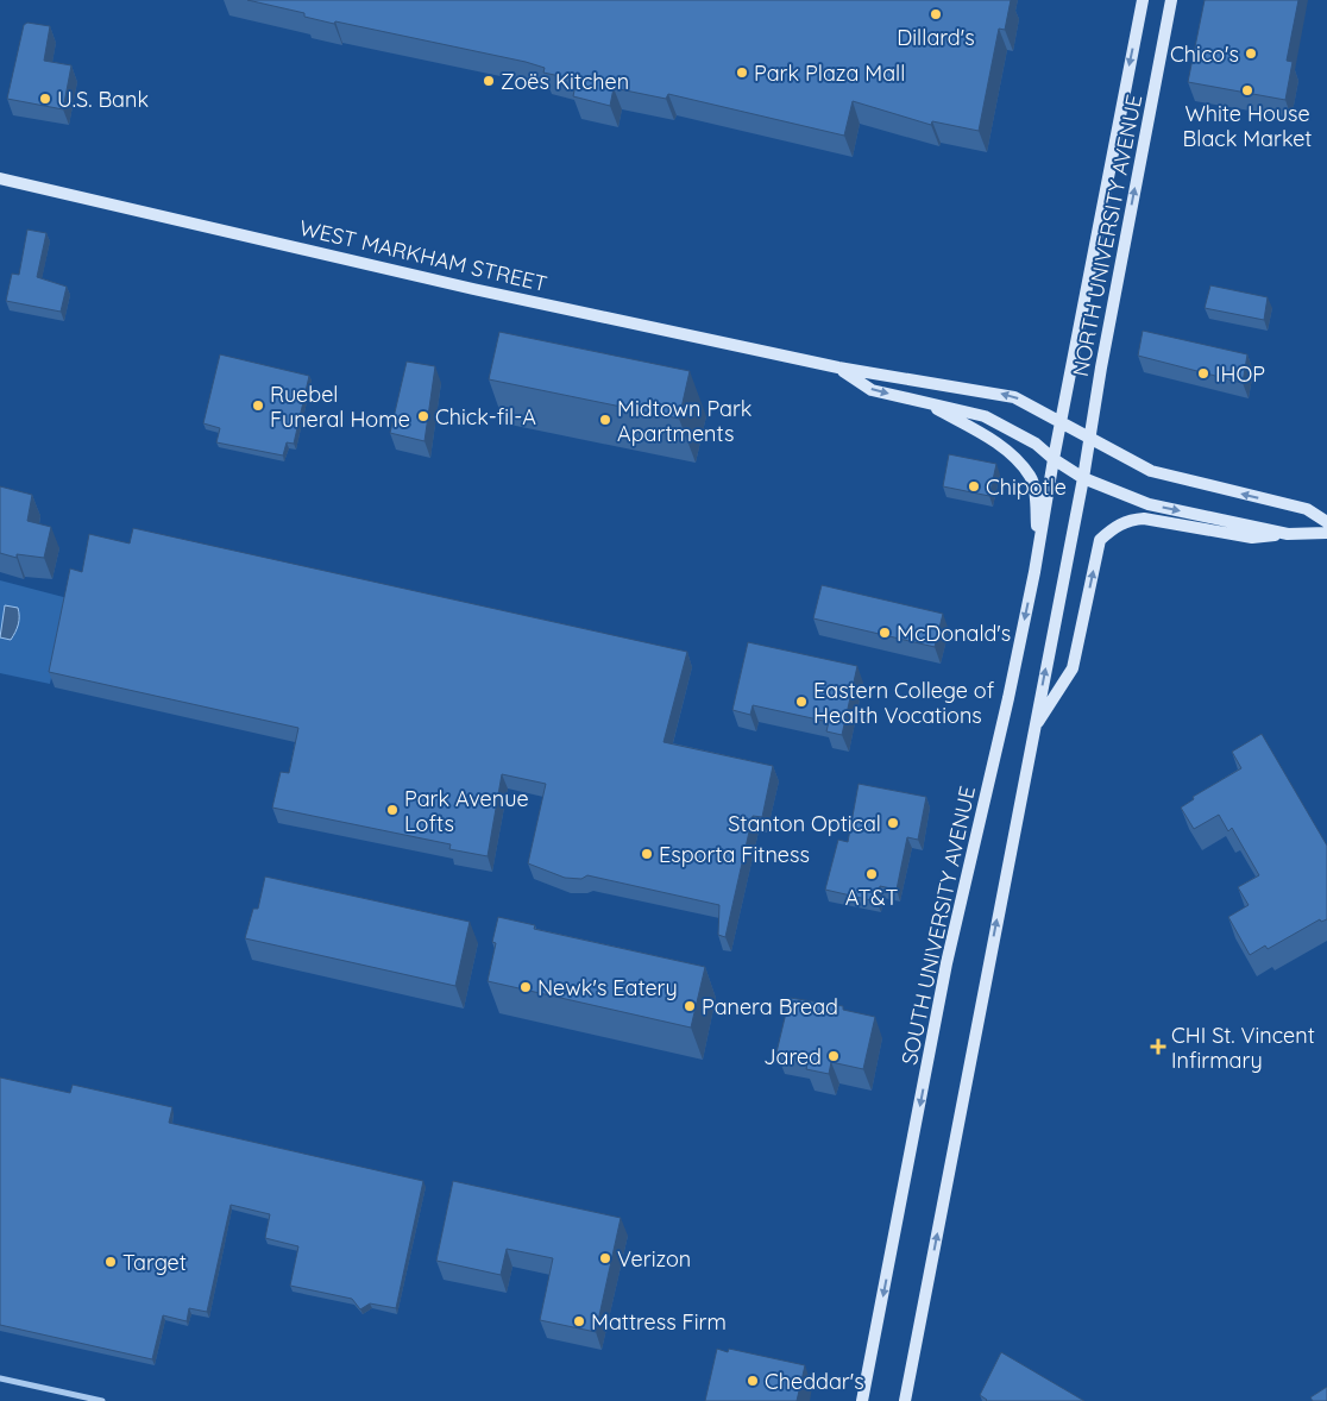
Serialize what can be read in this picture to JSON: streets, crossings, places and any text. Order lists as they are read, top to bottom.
{
  "streets": {
    "main road": ["NORTH UNIVERSITY AVENUE", "WEST MARKHAM STREET", "SOUTH UNIVERSITY AVENUE"]
  },
  "crossings": [
    ["NORTH UNIVERSITY AVENUE", "WEST MARKHAM STREET"],
    ["NORTH UNIVERSITY AVENUE", "SOUTH UNIVERSITY AVENUE"],
    ["WEST MARKHAM STREET", "SOUTH UNIVERSITY AVENUE"]
  ],
  "places": {
    "other": [
      "Dillard's",
      "Chico's",
      "Park Plaza Mall",
      "Zoës Kitchen",
      "White House Black Market",
      "U.S. Bank",
      "IHOP",
      "Ruebel Funeral Home",
      "Chick-fil-A",
      "Midtown Park Apartments",
      "Chipotle",
      "McDonald's",
      "Eastern College of Health Vocations",
      "Park Avenue Lofts",
      "Stanton Optical",
      "Esporta Fitness",
      "AT&T",
      "Newk's Eatery",
      "Panera Bread",
      "Jared",
      "Verizon",
      "Target",
      "Mattress Firm",
      "Cheddar's"
    ],
    "health": ["CHI St. Vincent Infirmary"]
  }
}
